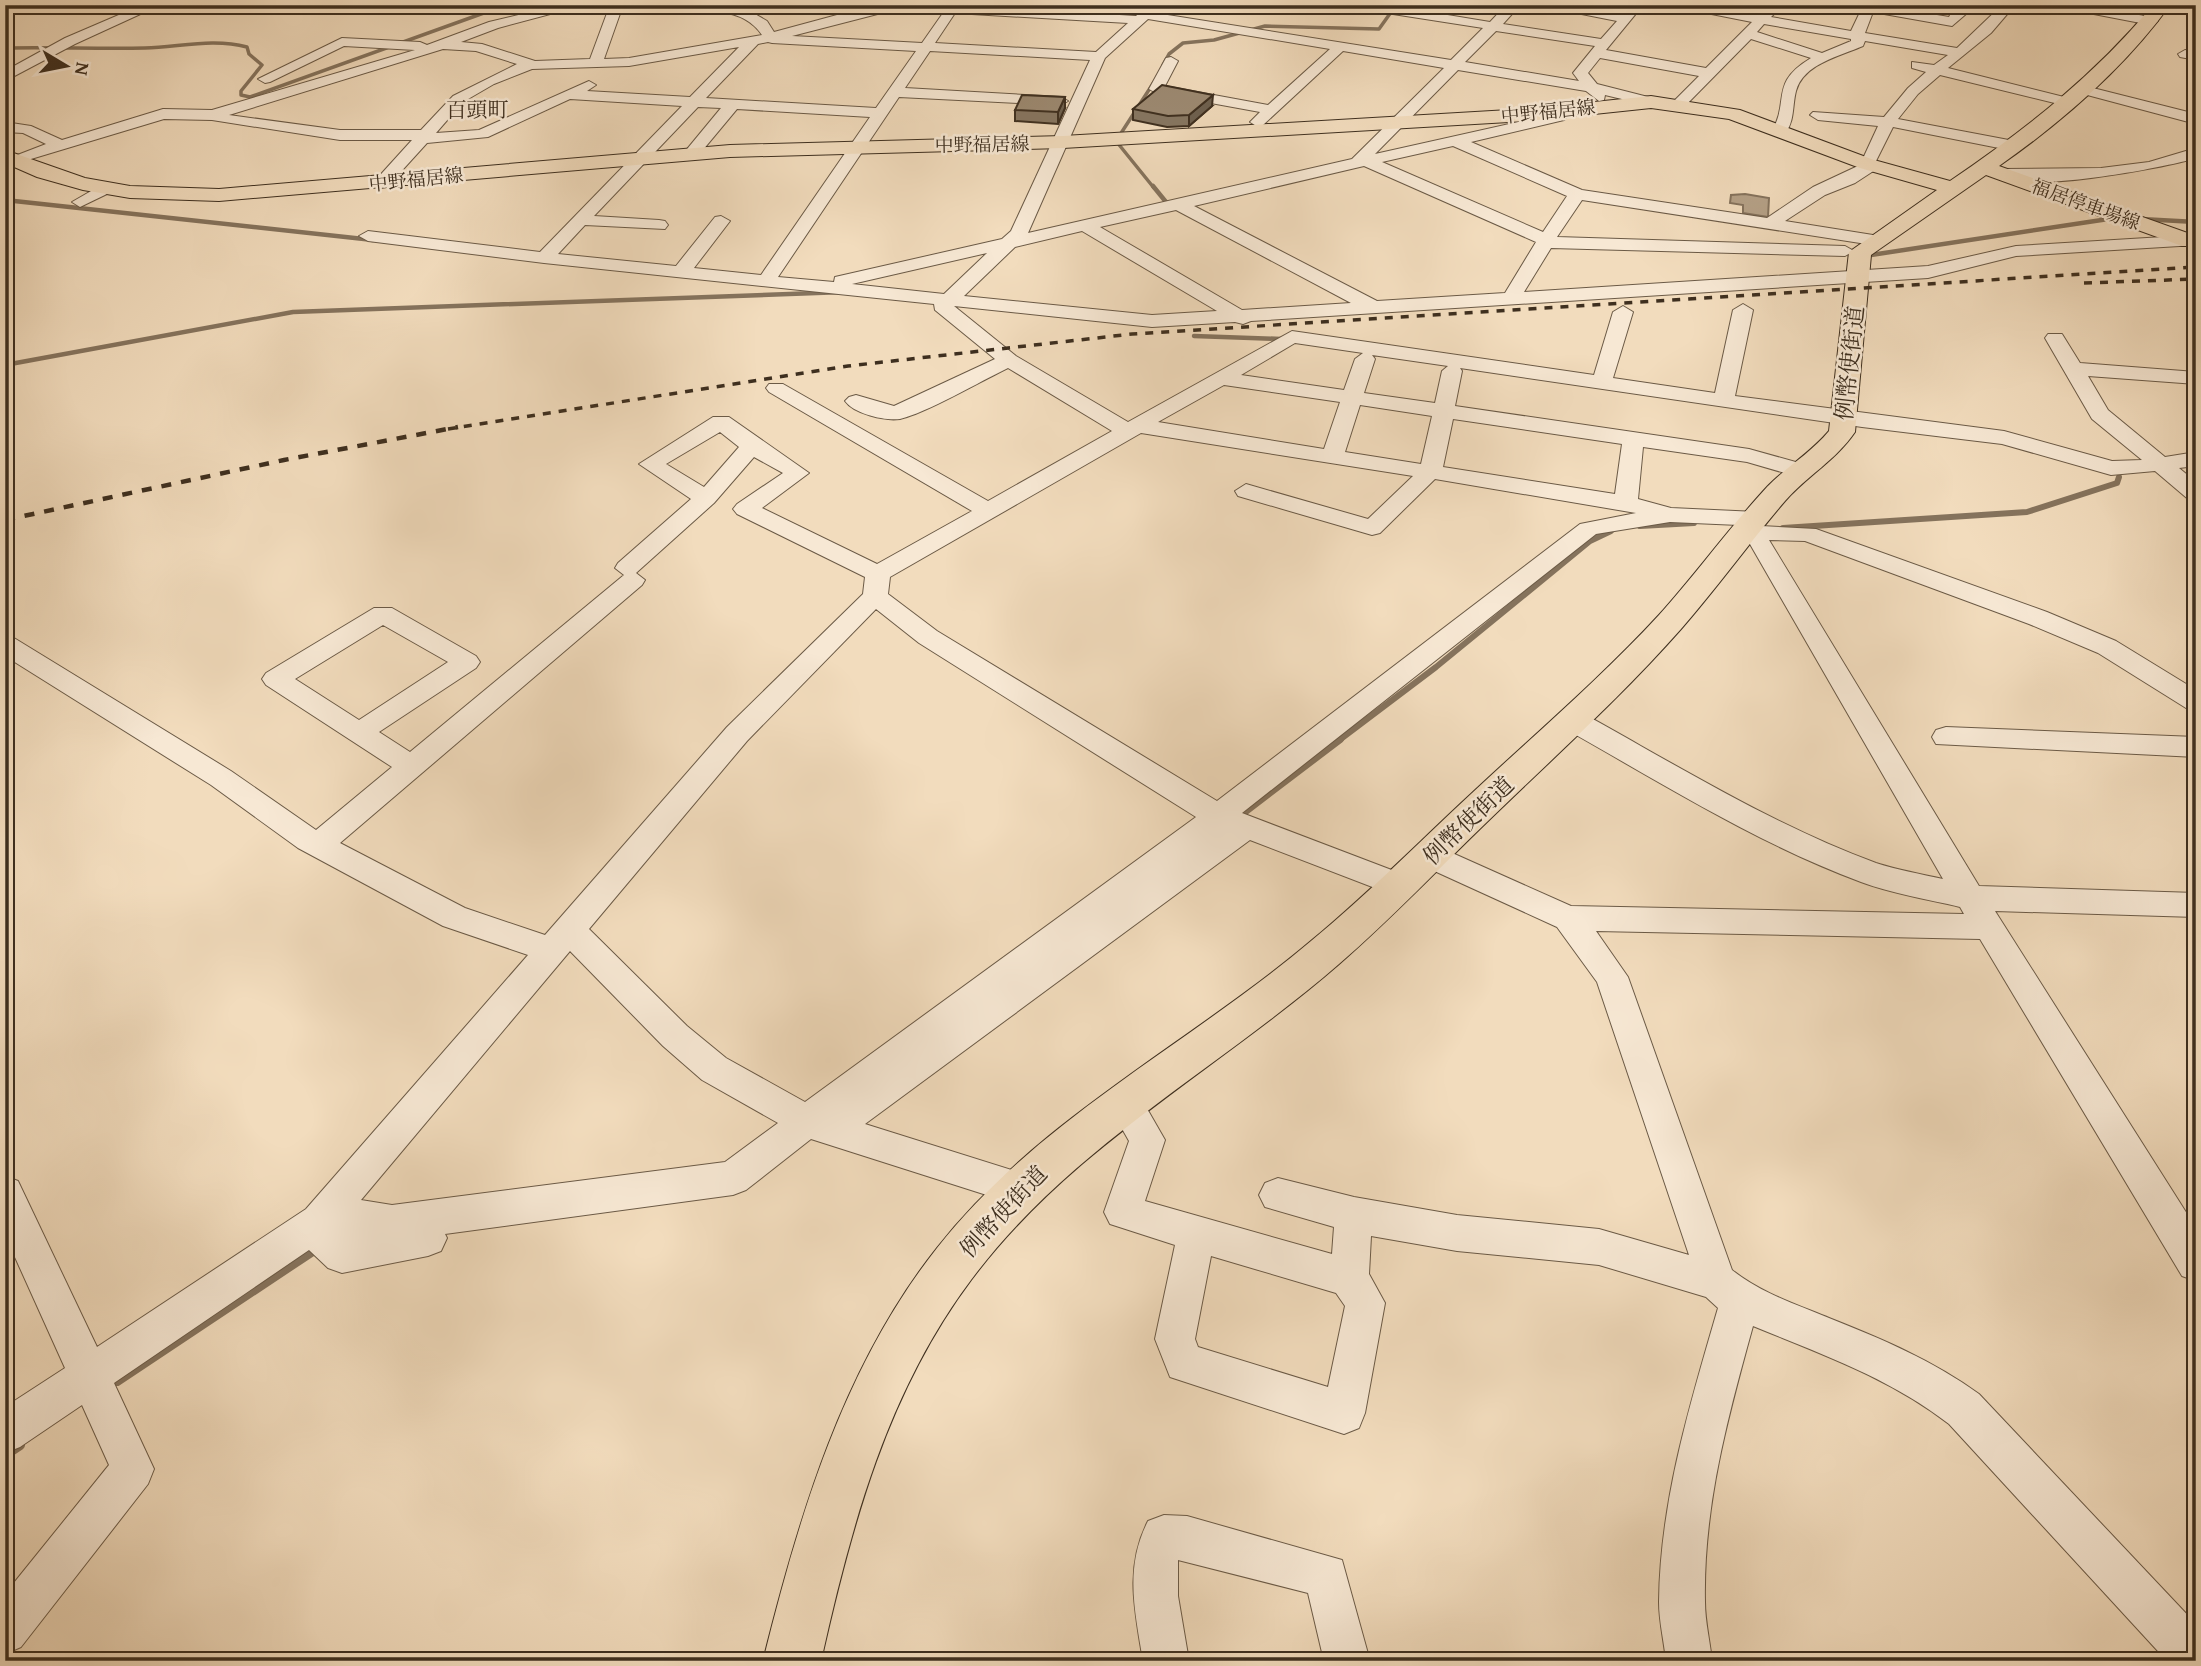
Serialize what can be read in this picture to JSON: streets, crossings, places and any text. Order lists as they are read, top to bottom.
{
  "streets": {
    "main road": ["中野福居線", "福居停車場線", "例幣使街道"]
  },
  "districts": ["百頭町"],
  "north": "right"
}
